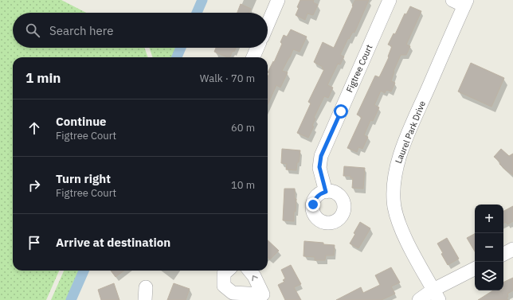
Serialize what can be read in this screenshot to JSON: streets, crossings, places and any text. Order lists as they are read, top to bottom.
{
  "streets": {
    "street": ["Figtree Court", "Laurel Park Drive"]
  },
  "page": {
    "search": "Search here",
    "heading": ["1 min", "Walk · 70 m"],
    "list": [
      ["Continue", "Figtree Court", "60 m"],
      ["Turn right", "Figtree Court", "10 m"],
      "Arrive at destination"
    ],
    "map_buttons": ["+", "−"]
  }
}
